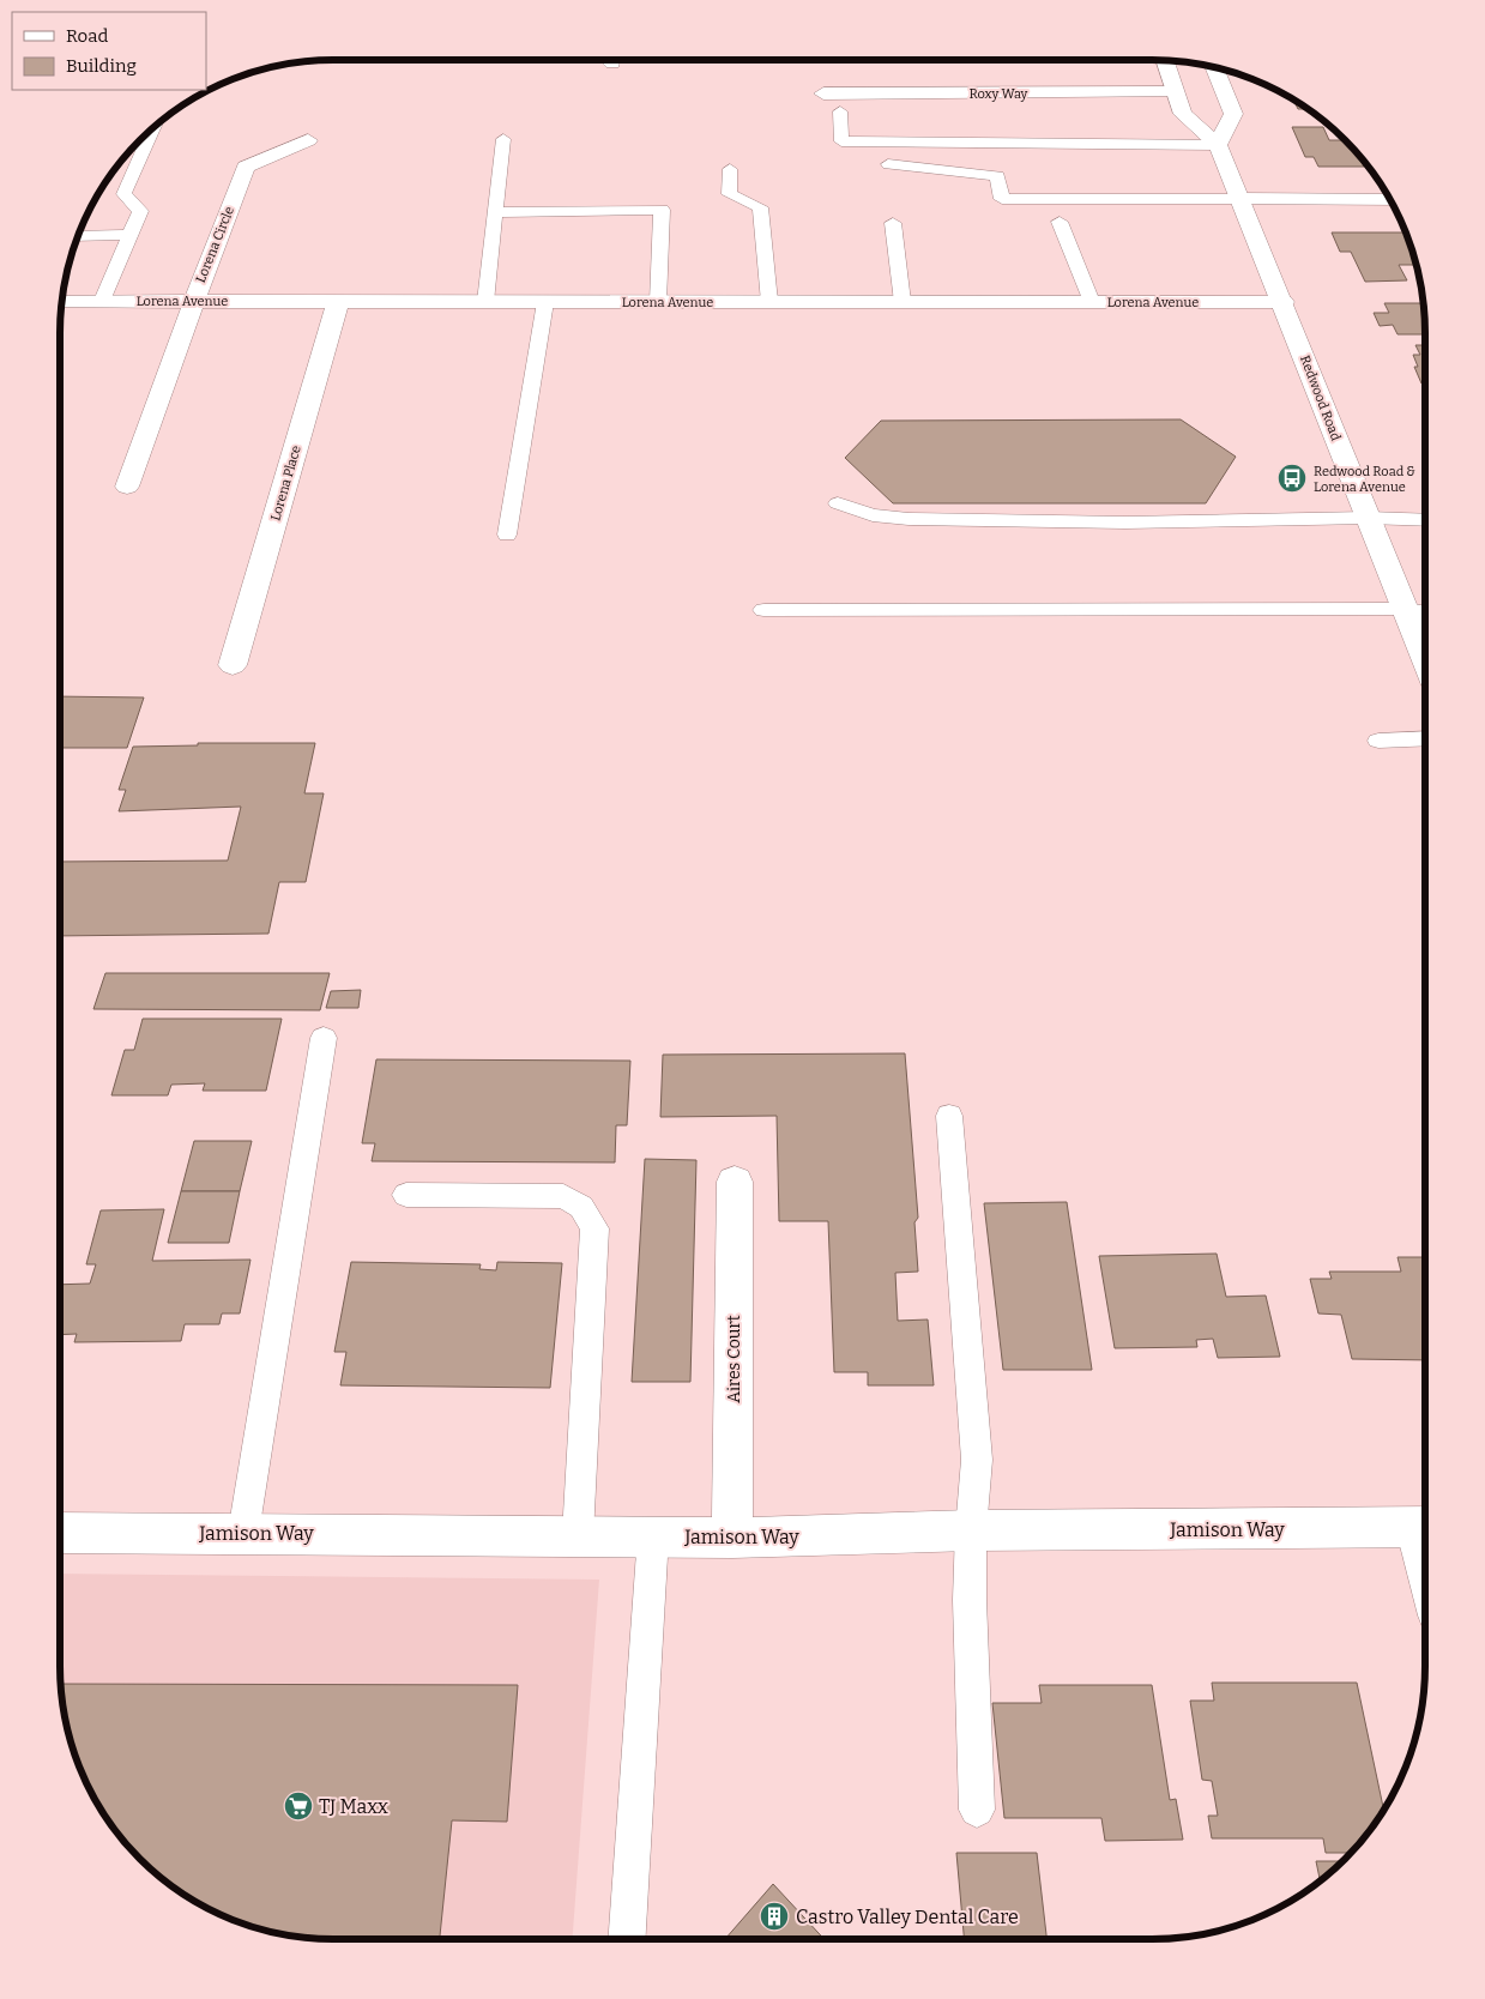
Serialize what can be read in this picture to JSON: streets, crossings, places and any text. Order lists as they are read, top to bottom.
{
  "streets": {
    "street": [
      "Roxy Way",
      "Lorena Circle",
      "Lorena Avenue",
      "Redwood Road",
      "Lorena Place",
      "Aires Court",
      "Jamison Way"
    ]
  },
  "crossings": [
    ["Roxy Way", "Redwood Road"],
    ["Lorena Circle", "Lorena Avenue"],
    ["Lorena Avenue", "Redwood Road"],
    ["Lorena Avenue", "Lorena Place"],
    ["Aires Court", "Jamison Way"]
  ],
  "places": {
    "bus stop": ["Redwood Road & Lorena Avenue"],
    "supermarket": ["TJ Maxx"],
    "building": ["Castro Valley Dental Care"]
  },
  "legend": ["Road", "Building"]
}
